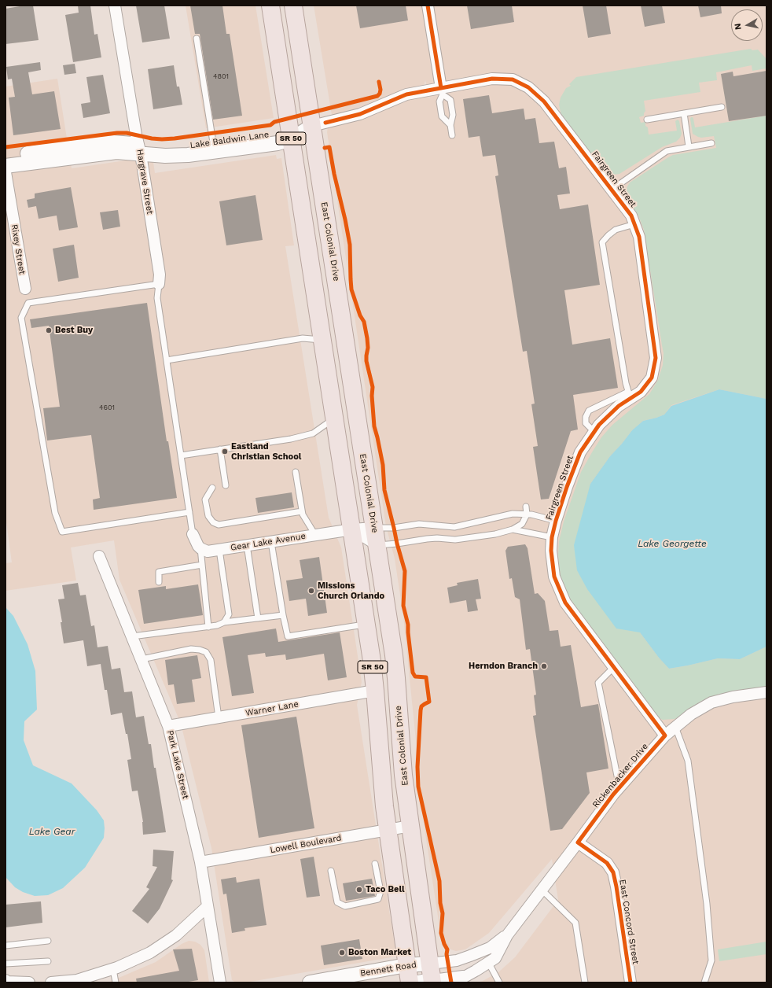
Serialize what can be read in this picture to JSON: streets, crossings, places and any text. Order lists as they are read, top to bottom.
{
  "streets": {
    "highway": ["SR 50", "East Colonial Drive"],
    "street": [
      "Lake Baldwin Lane",
      "Fairgreen Street",
      "Hargrave Street",
      "Rixey Street",
      "Gear Lake Avenue",
      "Warner Lane",
      "Park Lake Street",
      "Rickenbacker Drive",
      "Lowell Boulevard",
      "East Concord Street",
      "Bennett Road"
    ]
  },
  "crossings": [
    ["SR 50", "Lake Baldwin Lane"],
    ["SR 50", "Gear Lake Avenue"],
    ["SR 50", "Warner Lane"],
    ["SR 50", "Lowell Boulevard"],
    ["SR 50", "Bennett Road"],
    ["Lake Baldwin Lane", "Fairgreen Street"],
    ["Lake Baldwin Lane", "Hargrave Street"],
    ["Lake Baldwin Lane", "East Colonial Drive"],
    ["Fairgreen Street", "East Colonial Drive"],
    ["Fairgreen Street", "Rickenbacker Drive"],
    ["East Colonial Drive", "Gear Lake Avenue"],
    ["East Colonial Drive", "Rickenbacker Drive"],
    ["East Colonial Drive", "Lowell Boulevard"],
    ["East Colonial Drive", "Bennett Road"],
    ["Warner Lane", "Park Lake Street"],
    ["Park Lake Street", "Lowell Boulevard"],
    ["Rickenbacker Drive", "East Concord Street"],
    ["Rickenbacker Drive", "Bennett Road"]
  ],
  "water": ["Lake Georgette", "Lake Gear"],
  "places": [
    "Best Buy",
    "Eastland Christian School",
    "Missions Church Orlando",
    "Herndon Branch",
    "Taco Bell",
    "Boston Market"
  ],
  "house_numbers": ["4801", "4601"],
  "north": "left"
}
